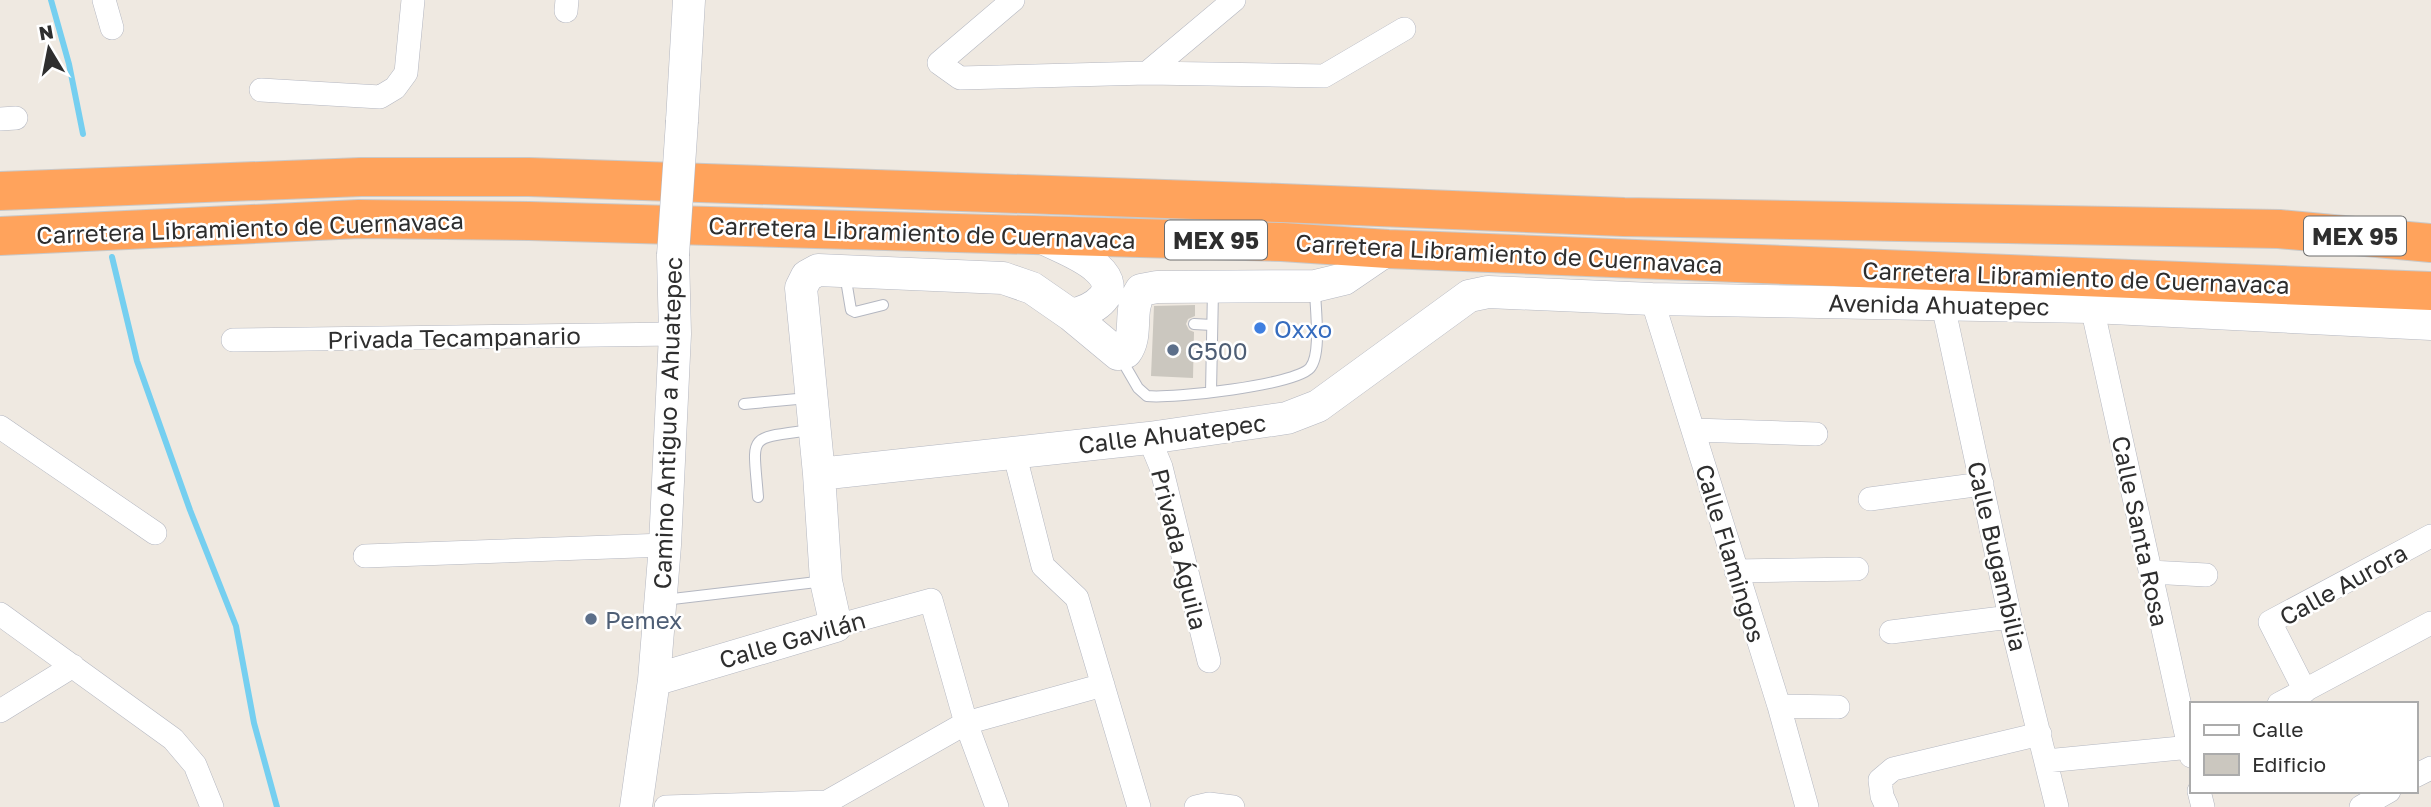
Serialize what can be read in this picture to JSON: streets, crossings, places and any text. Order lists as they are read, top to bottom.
{
  "streets": {
    "highway": ["Carretera Libramiento de Cuernavaca", "MEX 95"],
    "street": [
      "Avenida Ahuatepec",
      "Privada Tecampanario",
      "Camino Antiguo a Ahuatepec",
      "Calle Ahuatepec",
      "Calle Santa Rosa",
      "Privada Águila",
      "Calle Flamingos",
      "Calle Bugambilia",
      "Calle Aurora",
      "Calle Gavilán"
    ]
  },
  "crossings": [
    ["Avenida Ahuatepec", "Calle Ahuatepec"],
    ["Avenida Ahuatepec", "Calle Santa Rosa"],
    ["Avenida Ahuatepec", "Calle Flamingos"],
    ["Avenida Ahuatepec", "Calle Bugambilia"],
    ["Privada Tecampanario", "Camino Antiguo a Ahuatepec"],
    ["Camino Antiguo a Ahuatepec", "Calle Gavilán"],
    ["Calle Ahuatepec", "Privada Águila"]
  ],
  "places": ["Oxxo", "G500", "Pemex"],
  "legend": ["Calle", "Edificio"],
  "north": "top"
}
